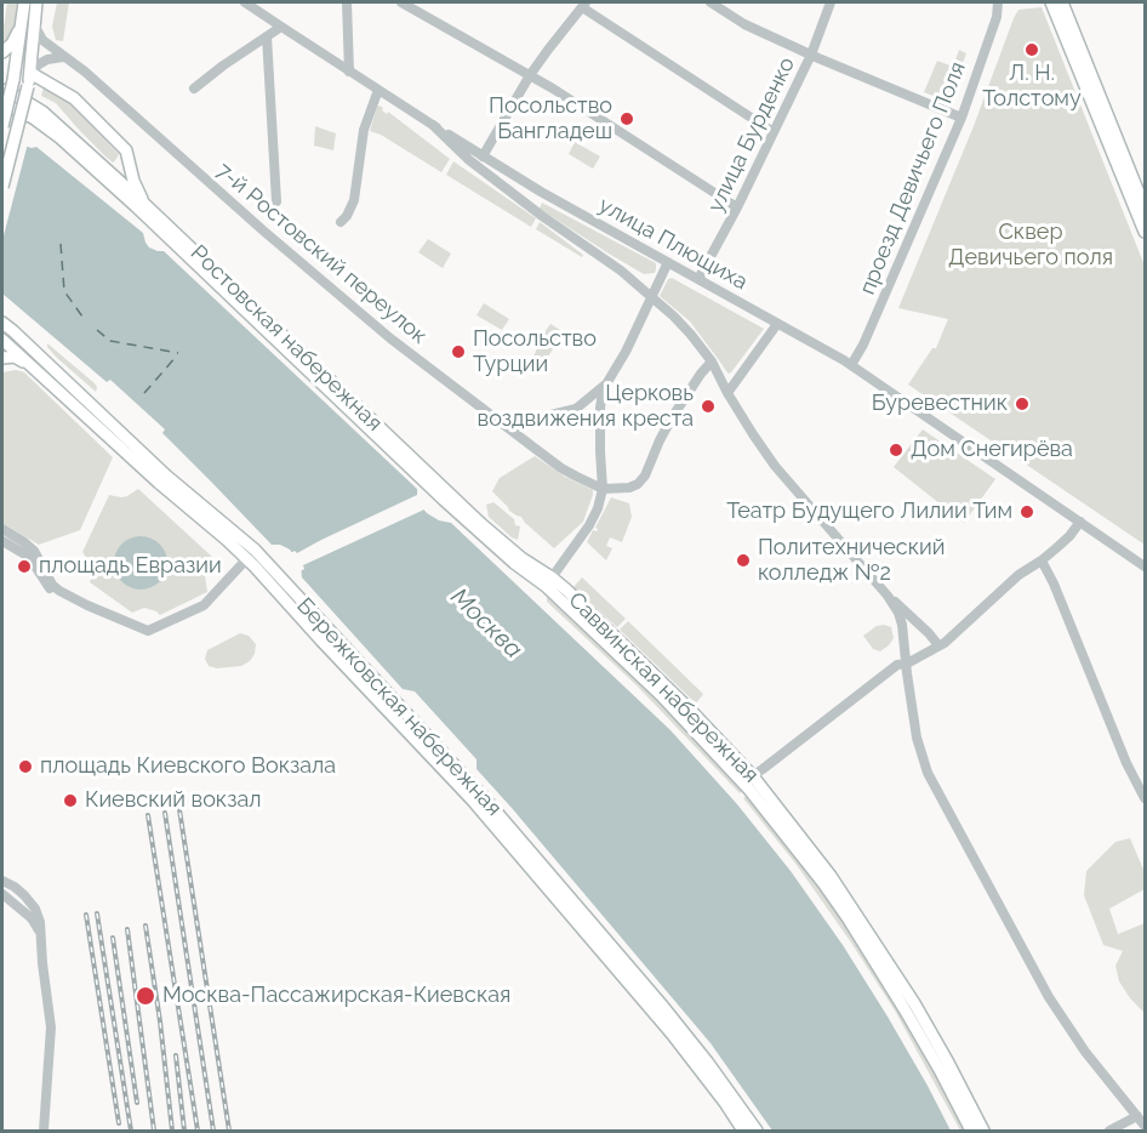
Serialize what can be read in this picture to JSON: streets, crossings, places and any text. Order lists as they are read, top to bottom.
{
  "streets": {
    "main road": ["Ростовская набережная", "Саввинская набережная", "Бережковская набережная"],
    "street": [
      "улица Бурденко",
      "проезд Девичьего Поля",
      "улица Плющиха",
      "7-й Ростовский переулок"
    ]
  },
  "crossings": [
    ["улица Бурденко", "улица Плющиха"],
    ["проезд Девичьего Поля", "улица Плющиха"],
    ["Ростовская набережная", "Саввинская набережная"]
  ],
  "water": ["Москва"],
  "parks": ["Сквер Девичьего поля"],
  "places": [
    "Л. Н. Толстому",
    "Посольство Бангладеш",
    "Посольство Турции",
    "Буревестник",
    "Церковь воздвижения креста",
    "Дом Снегирёва",
    "Театр Будущего Лилии Тим",
    "Политехнический колледж №2",
    "площадь Евразии",
    "площадь Киевского Вокзала",
    "Киевский вокзал",
    "Москва-Пассажирская-Киевская"
  ]
}
